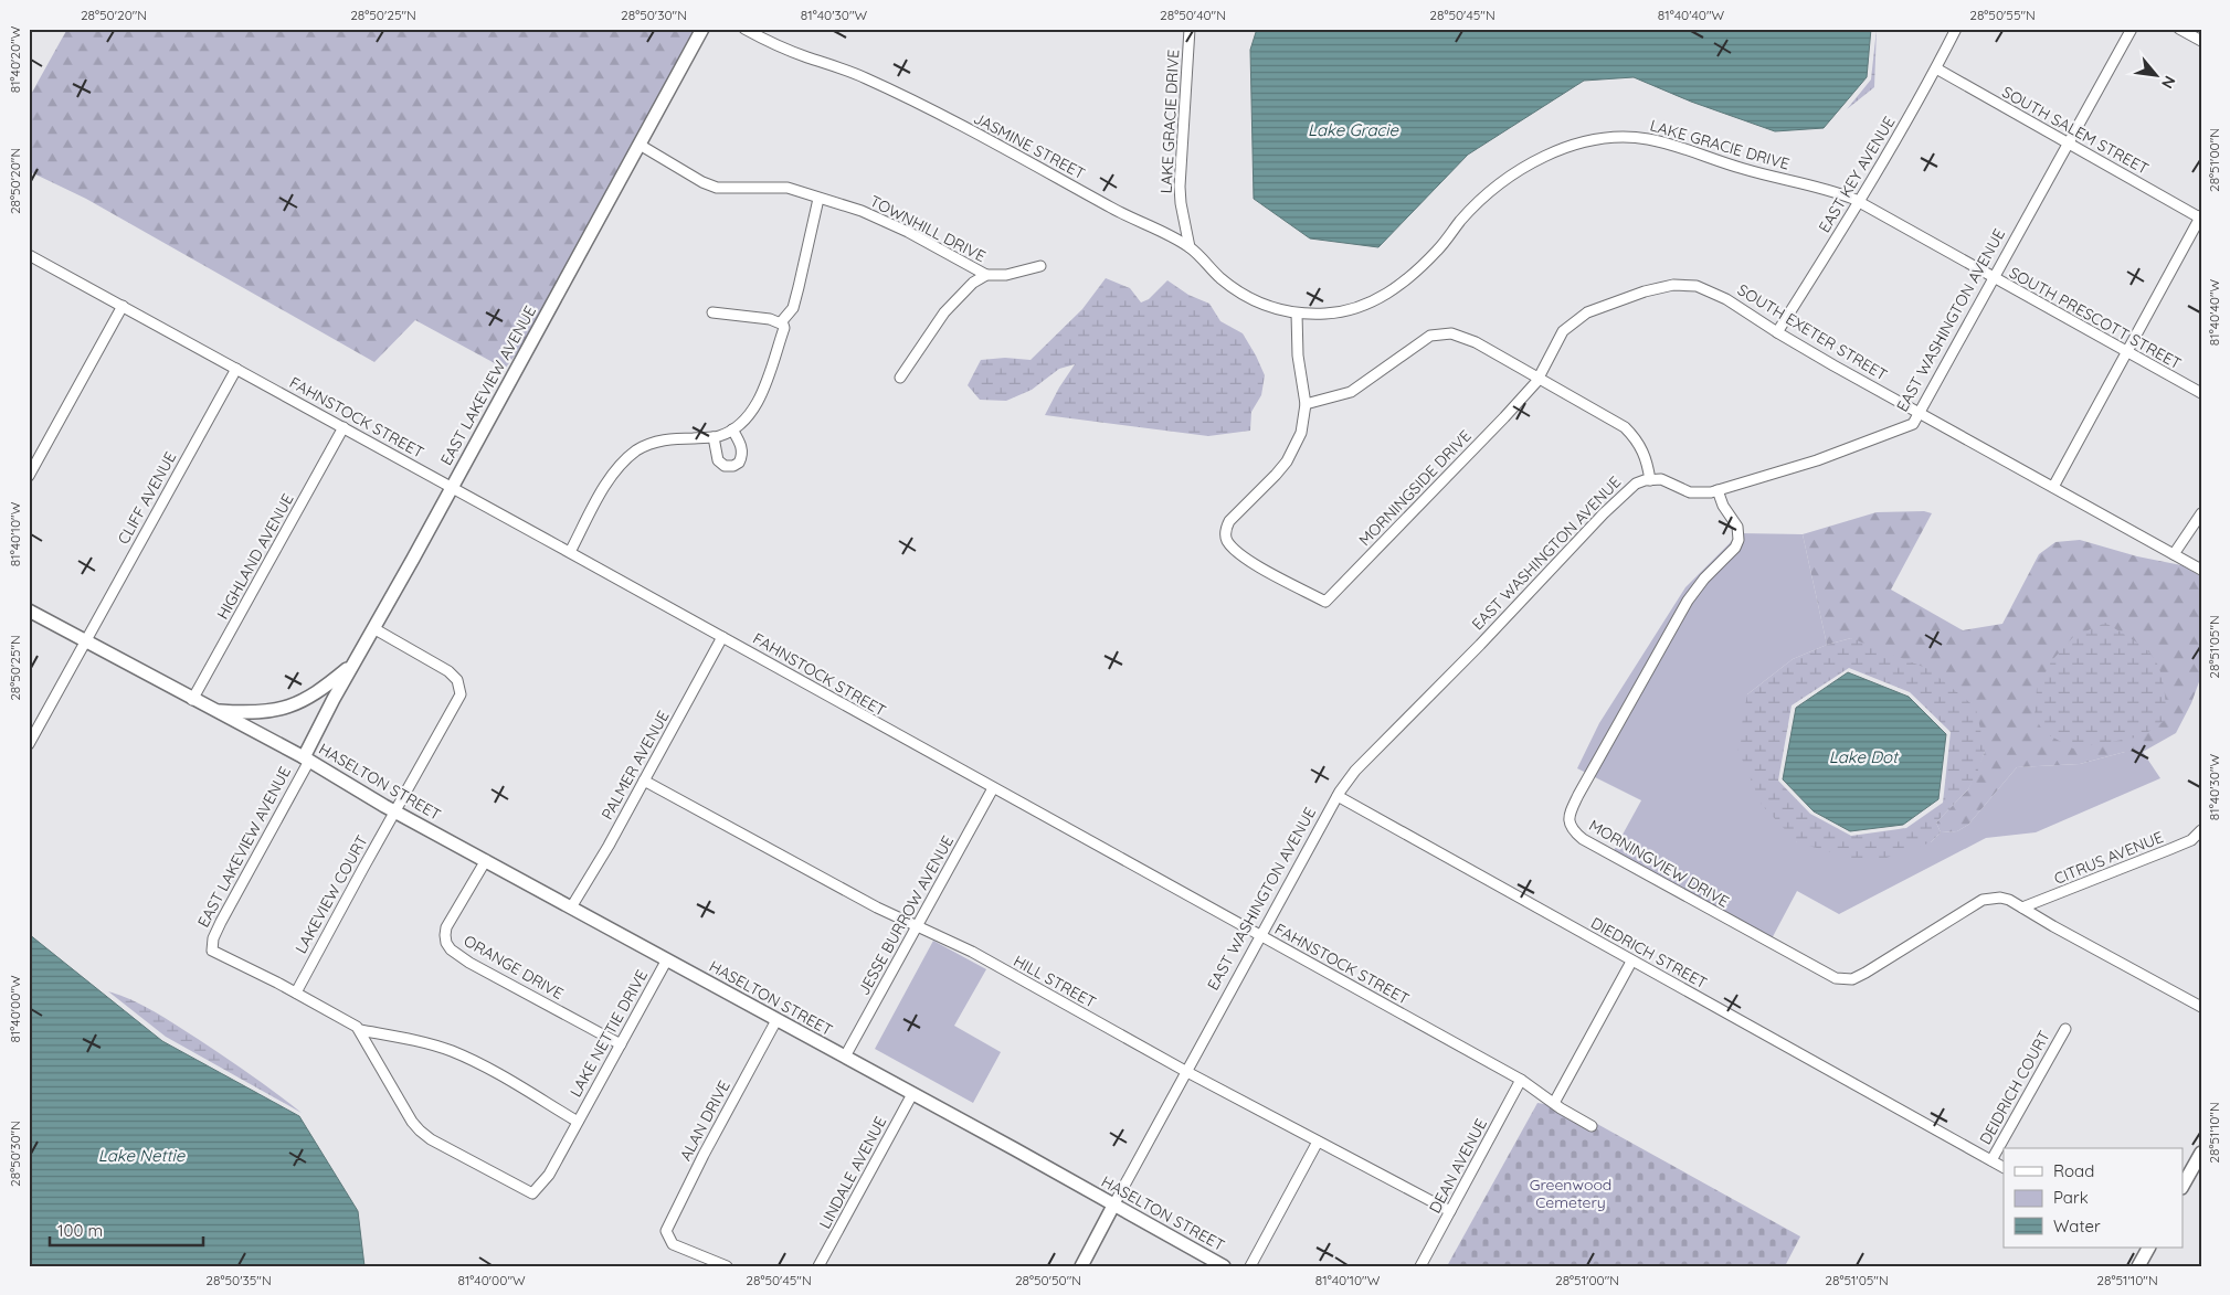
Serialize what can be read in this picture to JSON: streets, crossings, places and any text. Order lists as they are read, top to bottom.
{
  "streets": {
    "street": [
      "LAKE GRACIE DRIVE",
      "SOUTH SALEM STREET",
      "JASMINE STREET",
      "EAST KEY AVENUE",
      "TOWNHILL DRIVE",
      "SOUTH PRESCOTT STREET",
      "EAST WASHINGTON AVENUE",
      "SOUTH EXETER STREET",
      "EAST LAKEVIEW AVENUE",
      "FAHNSTOCK STREET",
      "MORNINGSIDE DRIVE",
      "CLIFF AVENUE",
      "HIGHLAND AVENUE",
      "PALMER AVENUE",
      "HASELTON STREET",
      "CITRUS AVENUE",
      "MORNINGVIEW DRIVE",
      "LAKEVIEW COURT",
      "JESSE BURROW AVENUE",
      "DIEDRICH STREET",
      "ORANGE DRIVE",
      "HILL STREET",
      "LAKE NETTIE DRIVE",
      "DEIDRICH COURT",
      "ALAN DRIVE",
      "DEAN AVENUE",
      "LINDALE AVENUE"
    ]
  },
  "crossings": [
    ["LAKE GRACIE DRIVE", "JASMINE STREET"],
    ["LAKE GRACIE DRIVE", "EAST KEY AVENUE"],
    ["LAKE GRACIE DRIVE", "SOUTH PRESCOTT STREET"],
    ["SOUTH SALEM STREET", "EAST KEY AVENUE"],
    ["SOUTH SALEM STREET", "EAST WASHINGTON AVENUE"],
    ["EAST KEY AVENUE", "SOUTH PRESCOTT STREET"],
    ["EAST KEY AVENUE", "SOUTH EXETER STREET"],
    ["TOWNHILL DRIVE", "EAST LAKEVIEW AVENUE"],
    ["SOUTH PRESCOTT STREET", "EAST WASHINGTON AVENUE"],
    ["EAST WASHINGTON AVENUE", "SOUTH EXETER STREET"],
    ["EAST WASHINGTON AVENUE", "FAHNSTOCK STREET"],
    ["EAST WASHINGTON AVENUE", "HASELTON STREET"],
    ["EAST WASHINGTON AVENUE", "MORNINGVIEW DRIVE"],
    ["EAST WASHINGTON AVENUE", "DIEDRICH STREET"],
    ["EAST WASHINGTON AVENUE", "HILL STREET"],
    ["SOUTH EXETER STREET", "MORNINGSIDE DRIVE"],
    ["EAST LAKEVIEW AVENUE", "FAHNSTOCK STREET"],
    ["EAST LAKEVIEW AVENUE", "HASELTON STREET"],
    ["EAST LAKEVIEW AVENUE", "LAKEVIEW COURT"],
    ["FAHNSTOCK STREET", "CLIFF AVENUE"],
    ["FAHNSTOCK STREET", "HIGHLAND AVENUE"],
    ["FAHNSTOCK STREET", "PALMER AVENUE"],
    ["FAHNSTOCK STREET", "JESSE BURROW AVENUE"],
    ["FAHNSTOCK STREET", "DEAN AVENUE"],
    ["CLIFF AVENUE", "HASELTON STREET"],
    ["HIGHLAND AVENUE", "HASELTON STREET"],
    ["PALMER AVENUE", "HASELTON STREET"],
    ["PALMER AVENUE", "HILL STREET"],
    ["HASELTON STREET", "LAKEVIEW COURT"],
    ["HASELTON STREET", "JESSE BURROW AVENUE"],
    ["HASELTON STREET", "ORANGE DRIVE"],
    ["HASELTON STREET", "LAKE NETTIE DRIVE"],
    ["HASELTON STREET", "ALAN DRIVE"],
    ["HASELTON STREET", "LINDALE AVENUE"],
    ["CITRUS AVENUE", "MORNINGVIEW DRIVE"],
    ["JESSE BURROW AVENUE", "HILL STREET"],
    ["DIEDRICH STREET", "DEIDRICH COURT"],
    ["ORANGE DRIVE", "LAKE NETTIE DRIVE"],
    ["HILL STREET", "DEAN AVENUE"]
  ],
  "water": ["Lake Gracie", "Lake Dot", "Lake Nettie"],
  "parks": ["Greenwood Cemetery"],
  "legend": ["Road", "Park", "Water"],
  "scale_bar": "100 m",
  "north": "bottom right",
  "coordinates": [
    "28°50'20\"N",
    "28°50'25\"N",
    "28°50'30\"N",
    "81°40'30\"W",
    "28°50'40\"N",
    "28°50'45\"N",
    "81°40'40\"W",
    "28°50'55\"N",
    "81°40'20\"W",
    "28°51'00\"N",
    "81°40'10\"W",
    "28°51'05\"N",
    "81°40'00\"W",
    "28°51'10\"N",
    "28°50'35\"N",
    "28°50'50\"N"
  ]
}
